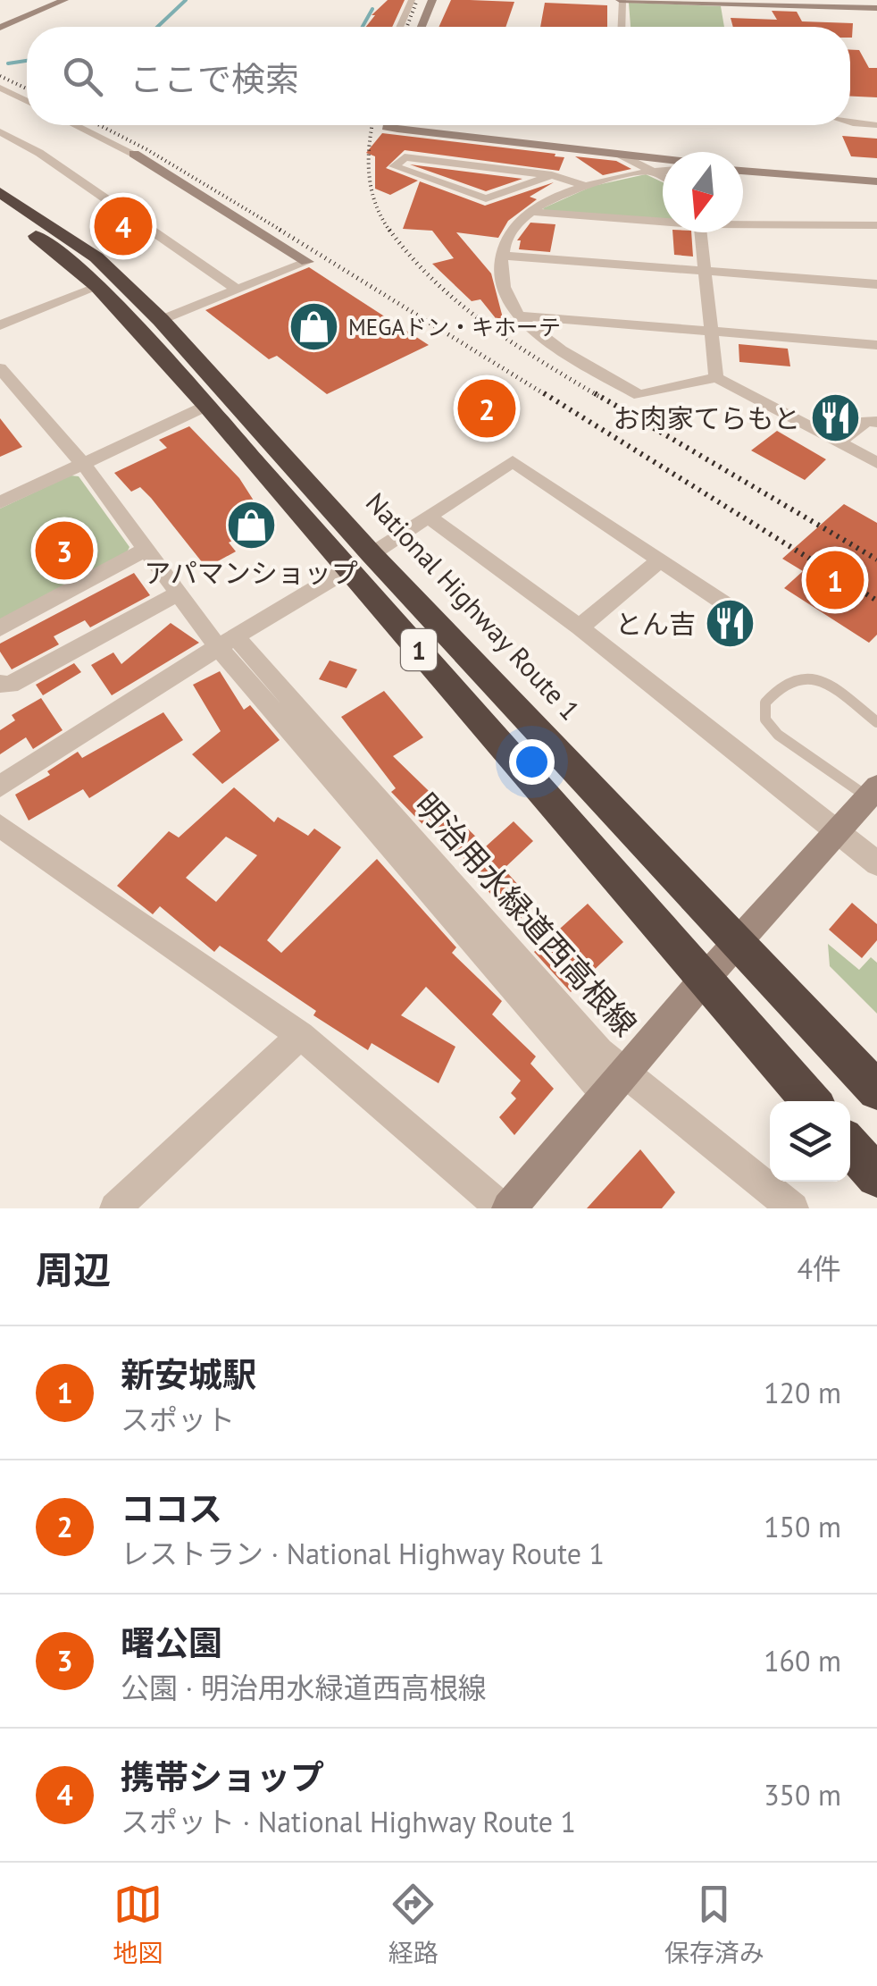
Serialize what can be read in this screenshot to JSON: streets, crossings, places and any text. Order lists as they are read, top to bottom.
{
  "streets": {
    "highway": ["National Highway Route 1", "1"],
    "street": ["明治用水緑道西高根線"]
  },
  "places": {
    "shop": ["MEGAドン・キホーテ", "アパマンショップ"],
    "restaurant": ["お肉家てらもと", "とん吉"]
  },
  "north": "bottom",
  "page": {
    "search": "ここで検索",
    "pins": [
      "4",
      "2",
      "3",
      "1"
    ],
    "heading": ["周辺", "4件"],
    "list": [
      {
        "mark": "1",
        "name": "新安城駅",
        "note": "スポット",
        "value": "120 m"
      },
      {
        "mark": "2",
        "name": "ココス",
        "note": "レストラン · National Highway Route 1",
        "value": "150 m"
      },
      {
        "mark": "3",
        "name": "曙公園",
        "note": "公園 · 明治用水緑道西高根線",
        "value": "160 m"
      },
      {
        "mark": "4",
        "name": "携帯ショップ",
        "note": "スポット · National Highway Route 1",
        "value": "350 m"
      }
    ],
    "nav": ["地図", "経路", "保存済み"]
  }
}
